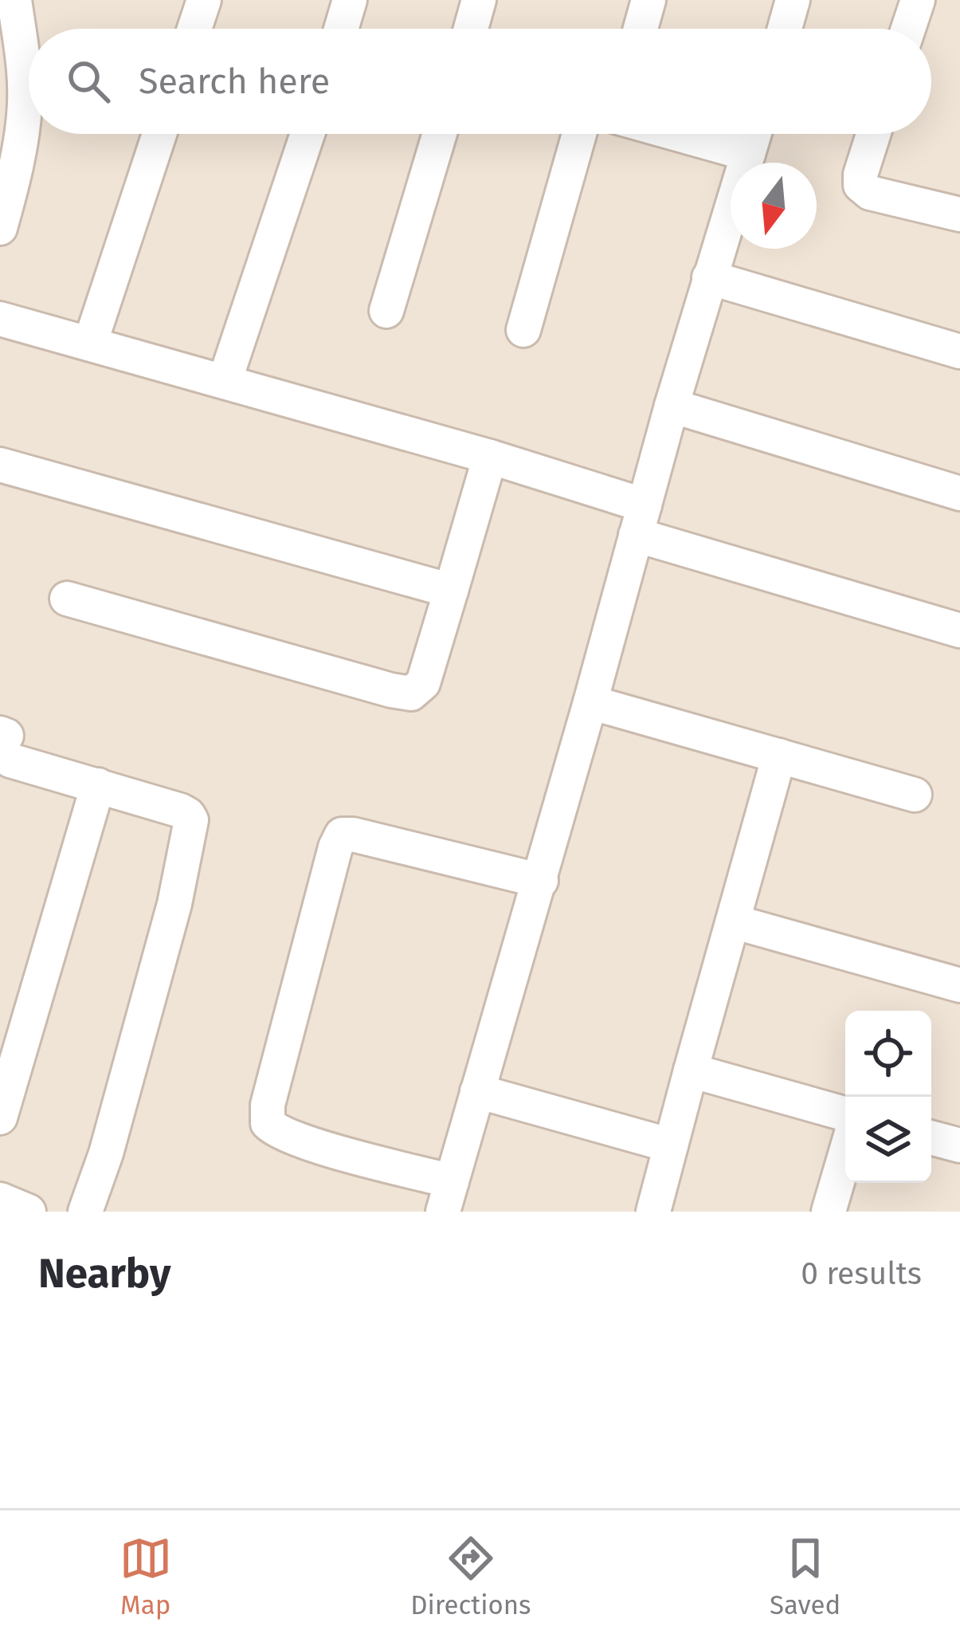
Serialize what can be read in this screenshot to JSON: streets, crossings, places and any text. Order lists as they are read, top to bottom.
{
  "north": "bottom",
  "page": {
    "search": "Search here",
    "heading": ["Nearby", "0 results"],
    "nav": ["Map", "Directions", "Saved"]
  }
}
